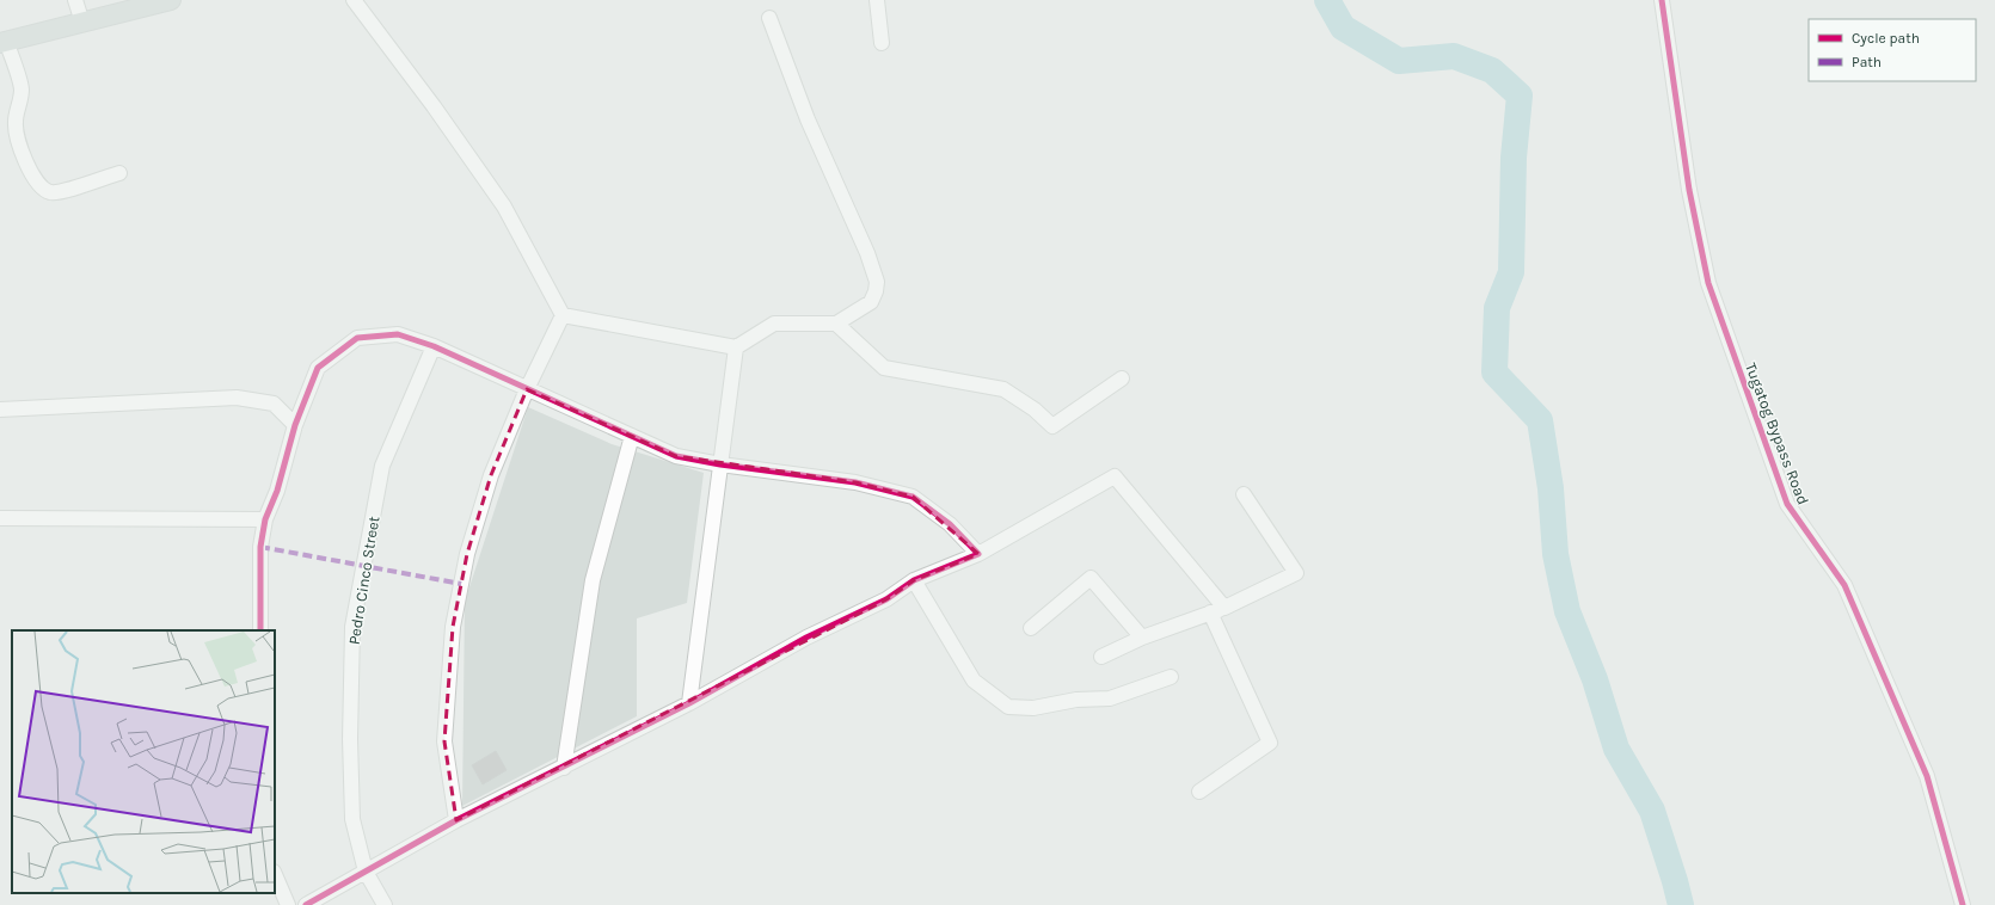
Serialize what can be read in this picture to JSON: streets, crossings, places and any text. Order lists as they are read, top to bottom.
{
  "streets": {
    "street": ["Tugatog Bypass Road", "Pedro Cinco Street"]
  },
  "legend": ["Cycle path", "Path"]
}
